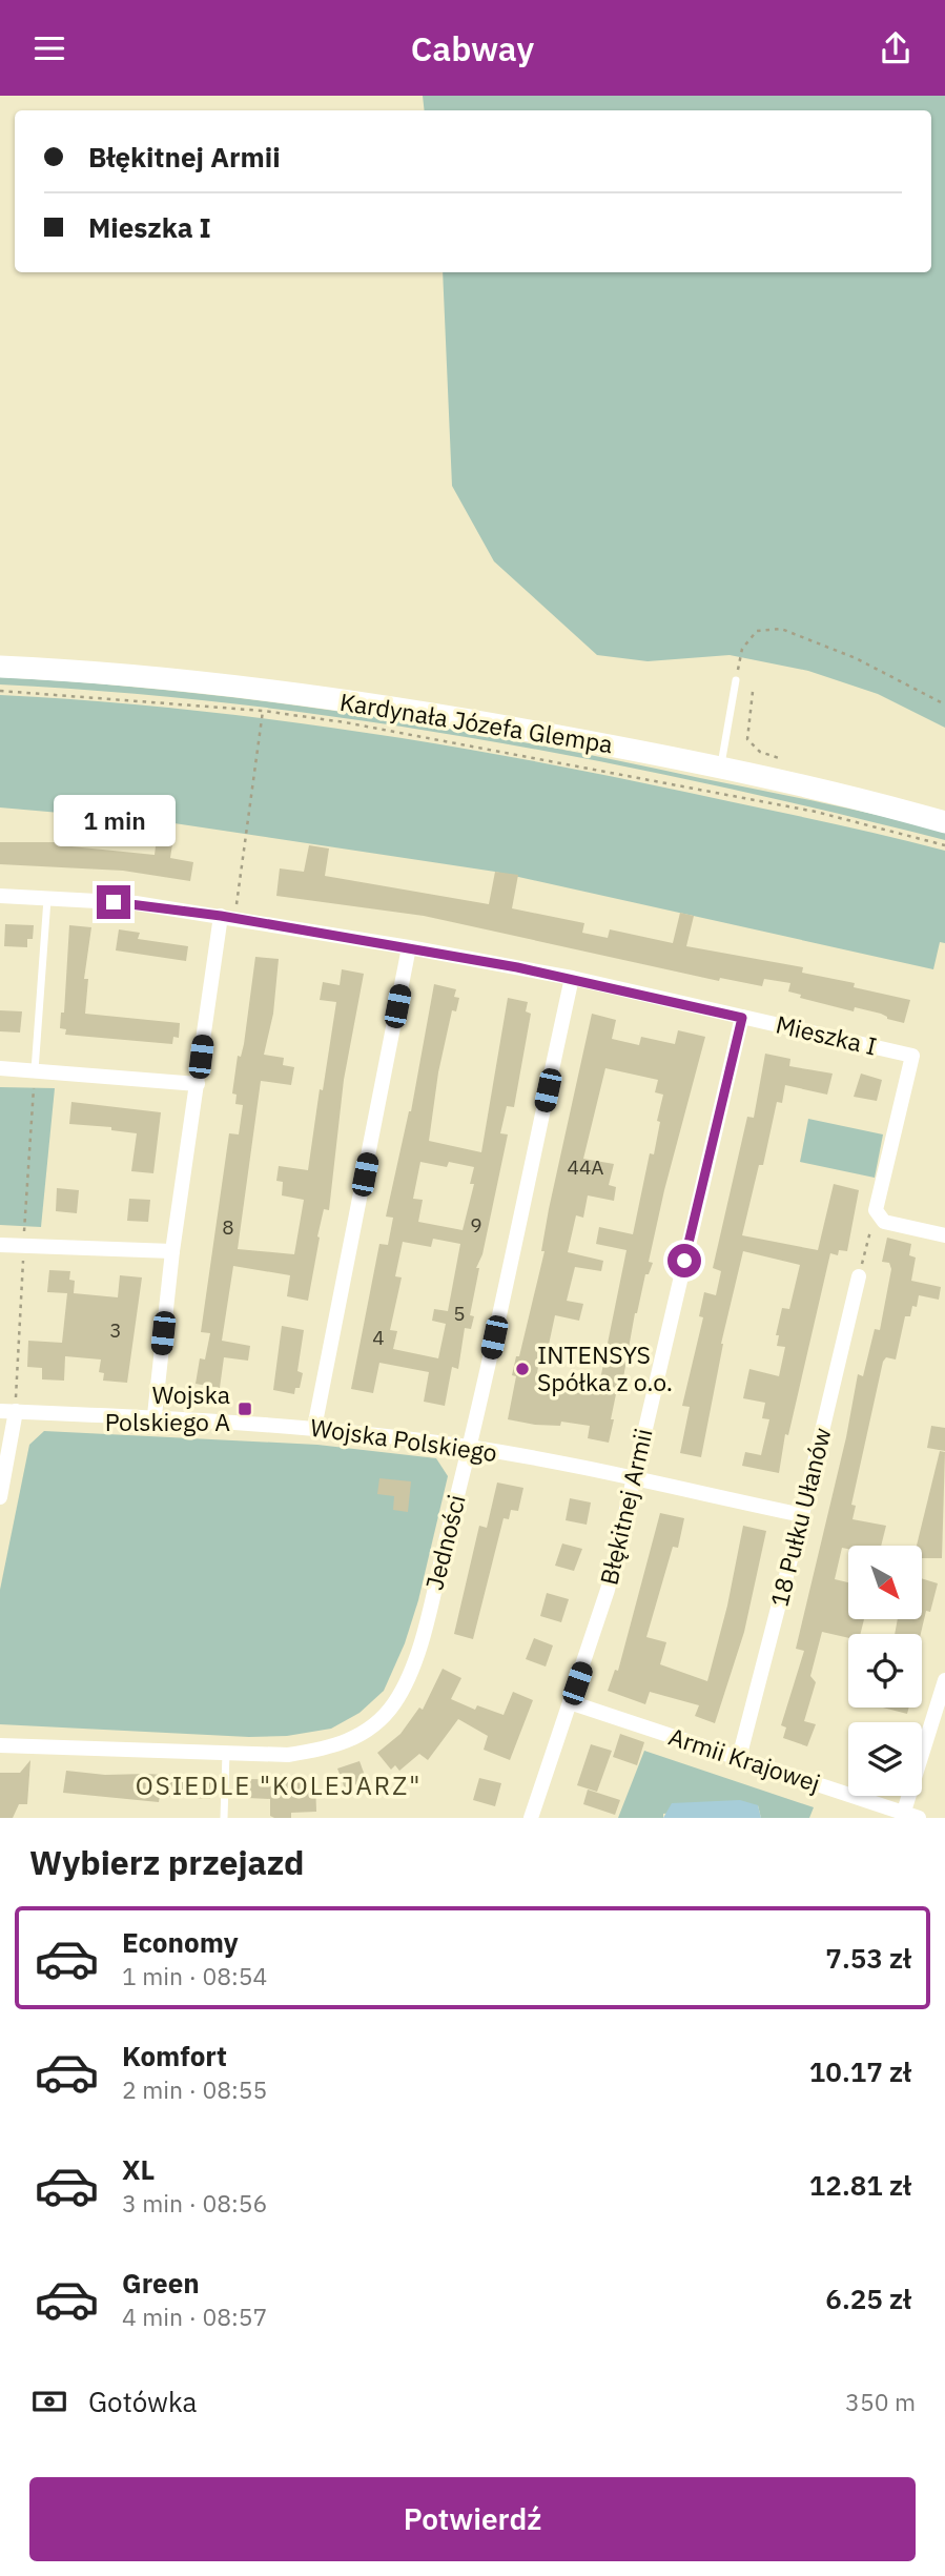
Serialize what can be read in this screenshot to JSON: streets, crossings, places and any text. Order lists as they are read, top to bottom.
{
  "streets": {
    "main road": ["Kardynała Józefa Glempa"],
    "street": [
      "Mieszka I",
      "Wojska Polskiego",
      "Błękitnej Armii",
      "18 Pułku Ułanów",
      "Jedności",
      "Armii Krajowej"
    ]
  },
  "crossings": [
    ["Mieszka I", "Błękitnej Armii"],
    ["Mieszka I", "Jedności"],
    ["Wojska Polskiego", "Błękitnej Armii"],
    ["Wojska Polskiego", "18 Pułku Ułanów"],
    ["Wojska Polskiego", "Jedności"],
    ["Błękitnej Armii", "Armii Krajowej"],
    ["18 Pułku Ułanów", "Armii Krajowej"]
  ],
  "districts": ["OSIEDLE \"KOLEJARZ\""],
  "places": {
    "other": ["INTENSYS Spółka z o.o."],
    "transit": ["Wojska Polskiego A"]
  },
  "house_numbers": [
    "44A",
    "9",
    "8",
    "5",
    "3",
    "4"
  ],
  "north": "bottom right",
  "page": {
    "header": "Cabway",
    "banner": ["Błękitnej Armii", "Mieszka I"],
    "bubble": "1 min",
    "heading": "Wybierz przejazd",
    "list": [
      {
        "name": "Economy",
        "note": "1 min · 08:54",
        "value": "7.53 zł"
      },
      {
        "name": "Komfort",
        "note": "2 min · 08:55",
        "value": "10.17 zł"
      },
      {
        "name": "XL",
        "note": "3 min · 08:56",
        "value": "12.81 zł"
      },
      {
        "name": "Green",
        "note": "4 min · 08:57",
        "value": "6.25 zł"
      }
    ],
    "pay": ["Gotówka", "350 m"],
    "buttons": "Potwierdź"
  }
}
